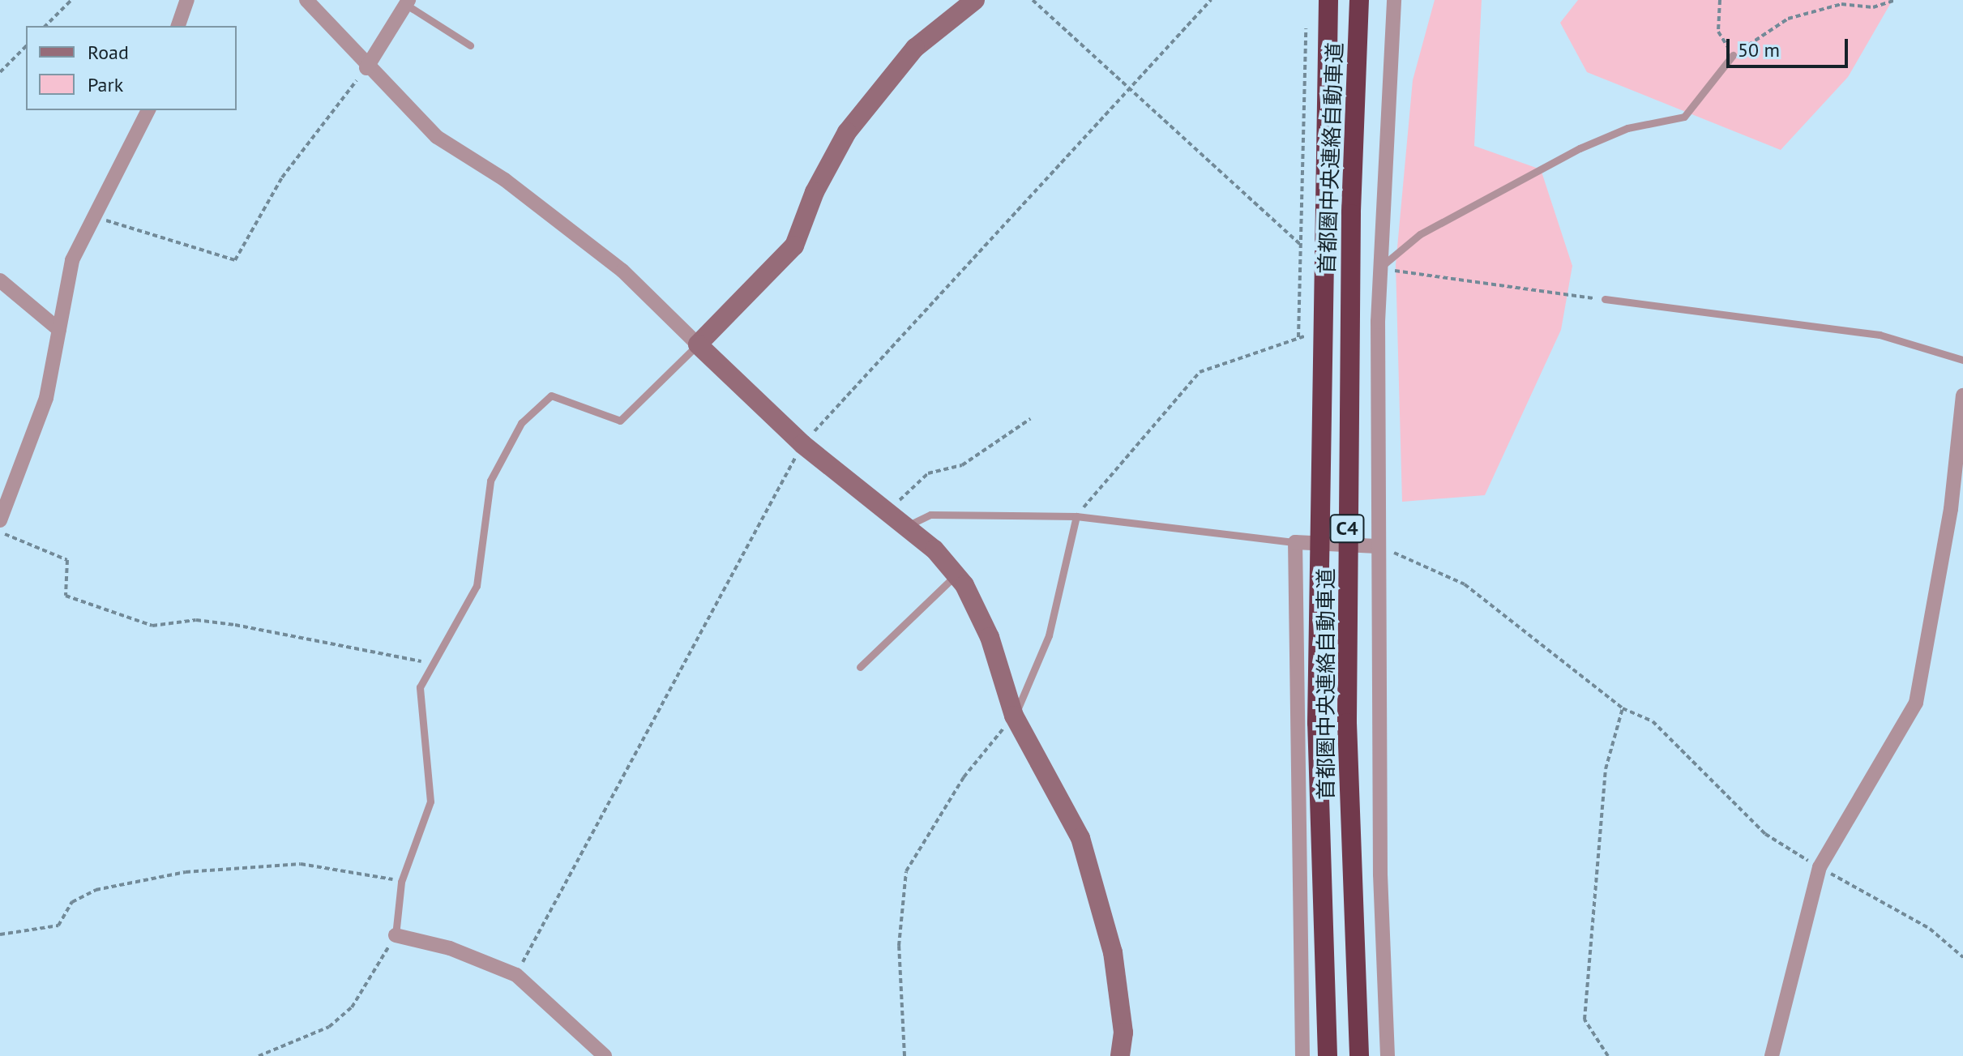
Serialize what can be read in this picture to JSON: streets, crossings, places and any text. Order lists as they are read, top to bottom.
{
  "streets": {
    "highway": ["首都圏中央連絡自動車道", "C4"]
  },
  "legend": ["Road", "Park"],
  "scale_bar": "50 m"
}
